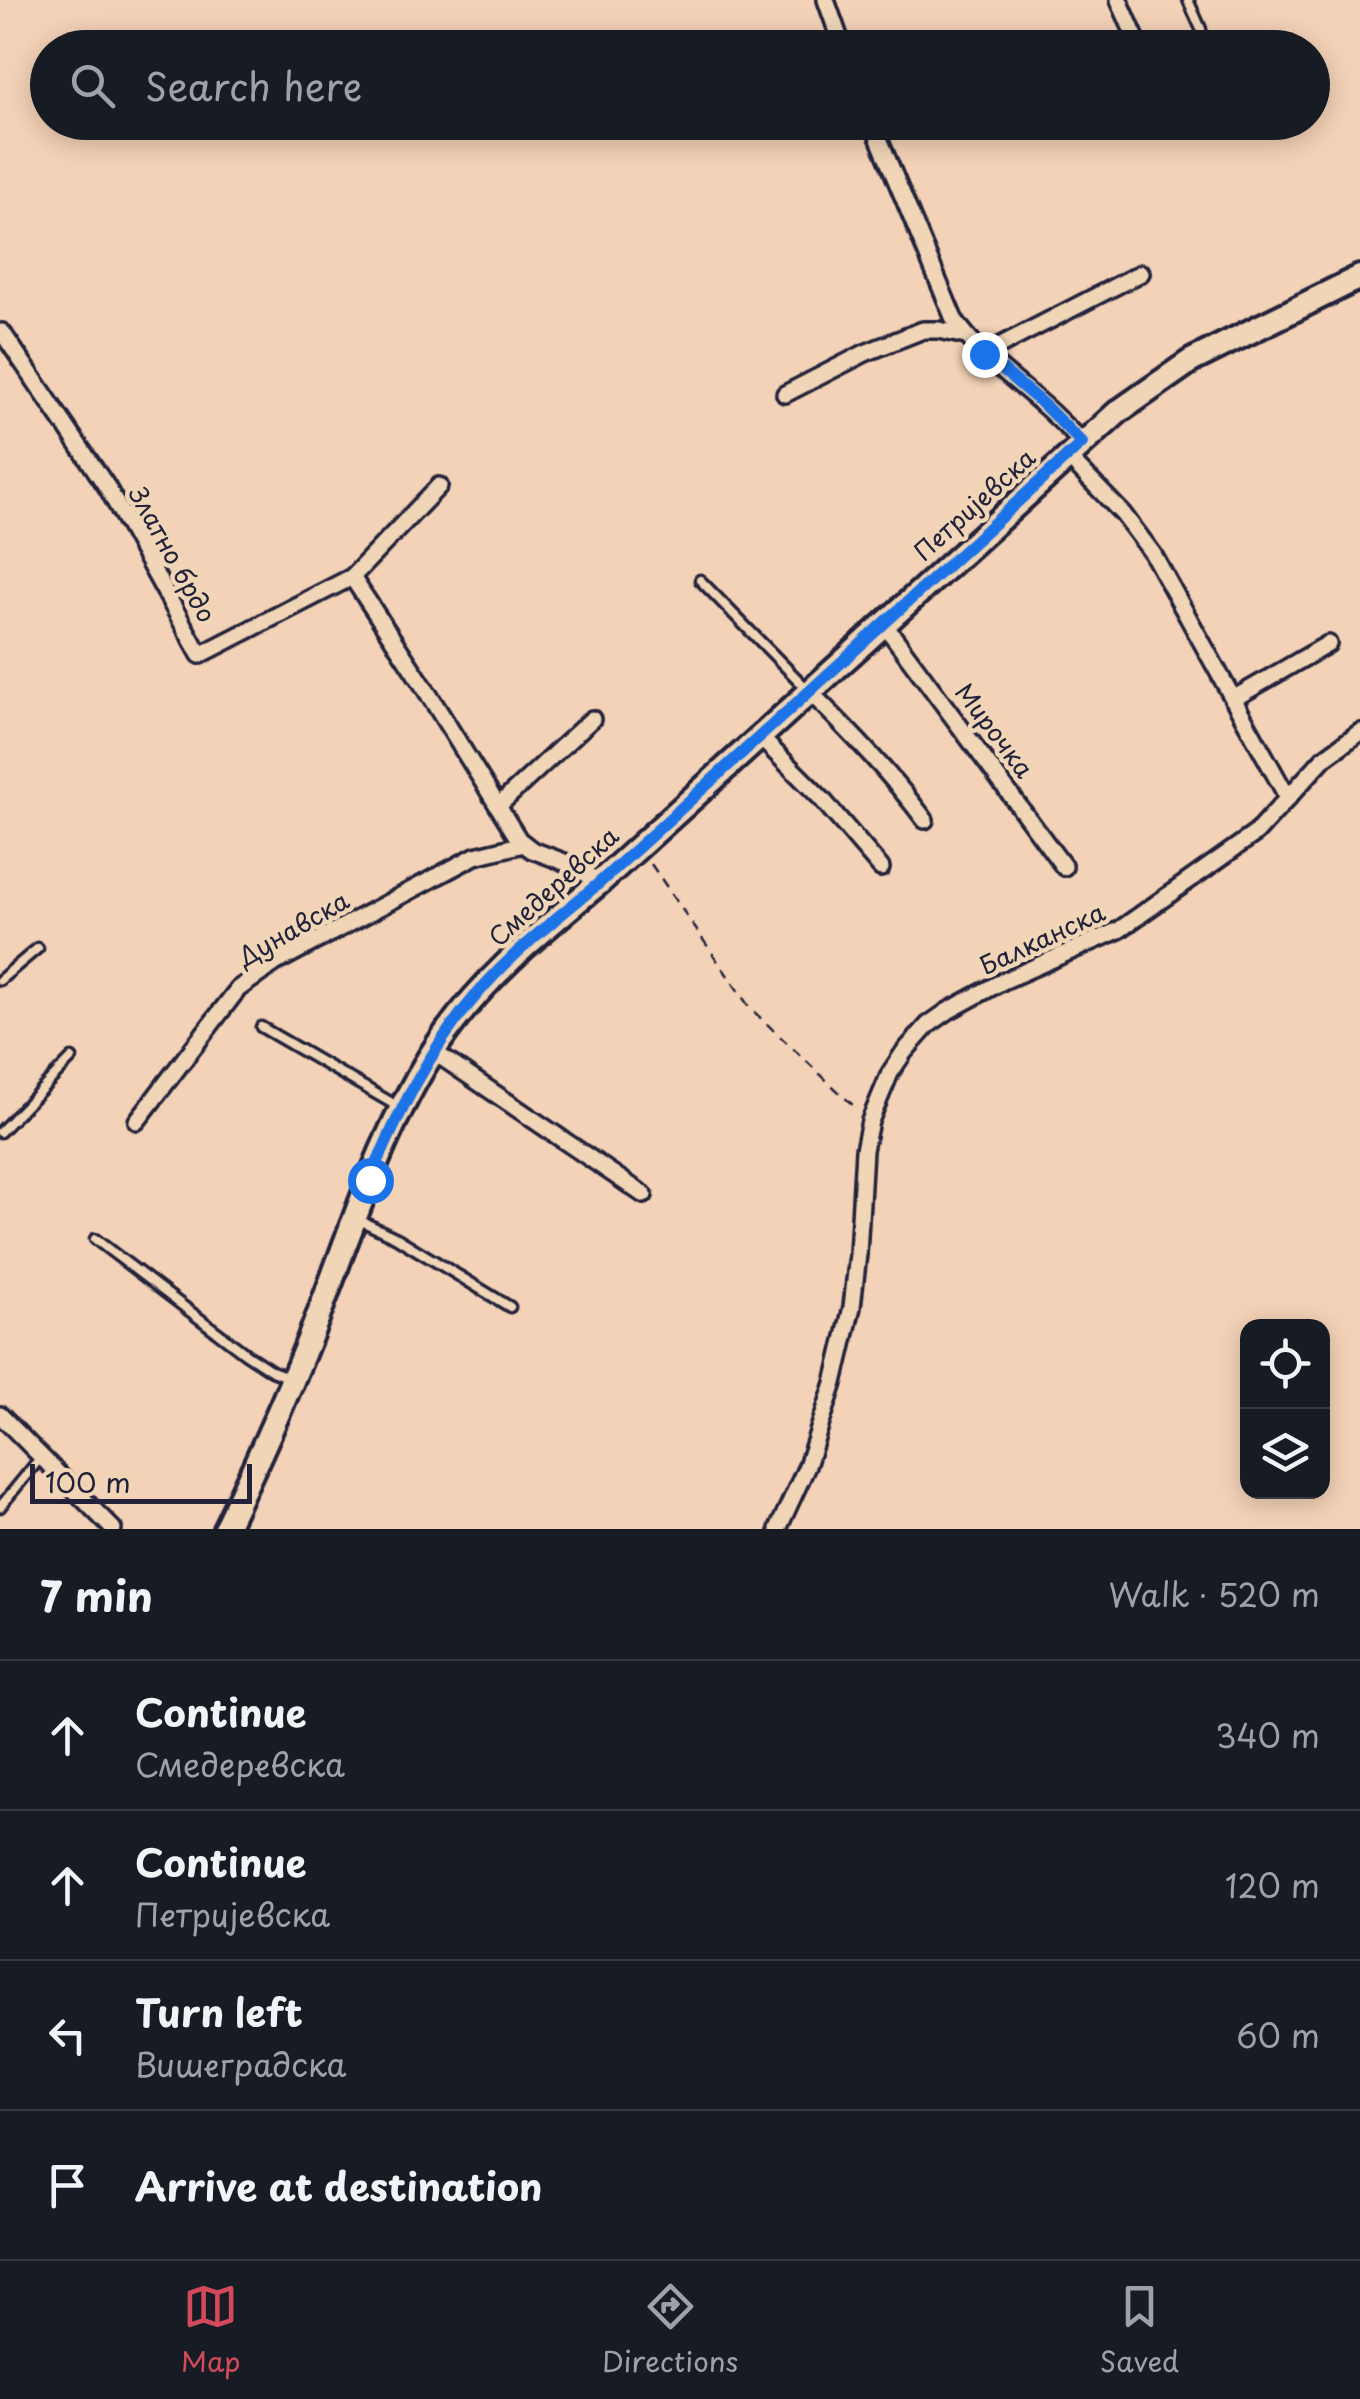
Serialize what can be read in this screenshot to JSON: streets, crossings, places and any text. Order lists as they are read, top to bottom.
{
  "streets": {
    "main road": ["Петријевска", "Смедеревска"],
    "street": [
      "Златно брдо",
      "Мирочка",
      "Дунавска",
      "Балканска"
    ]
  },
  "crossings": [
    ["Петријевска", "Мирочка"],
    ["Петријевска", "Смедеревска"],
    ["Мирочка", "Смедеревска"]
  ],
  "scale_bar": "100 m",
  "page": {
    "search": "Search here",
    "scale": "100 m",
    "heading": ["7 min", "Walk · 520 m"],
    "list": [
      ["Continue", "Смедеревска", "340 m"],
      ["Continue", "Петријевска", "120 m"],
      ["Turn left", "Вишеградска", "60 m"],
      "Arrive at destination"
    ],
    "nav": ["Map", "Directions", "Saved"]
  }
}
